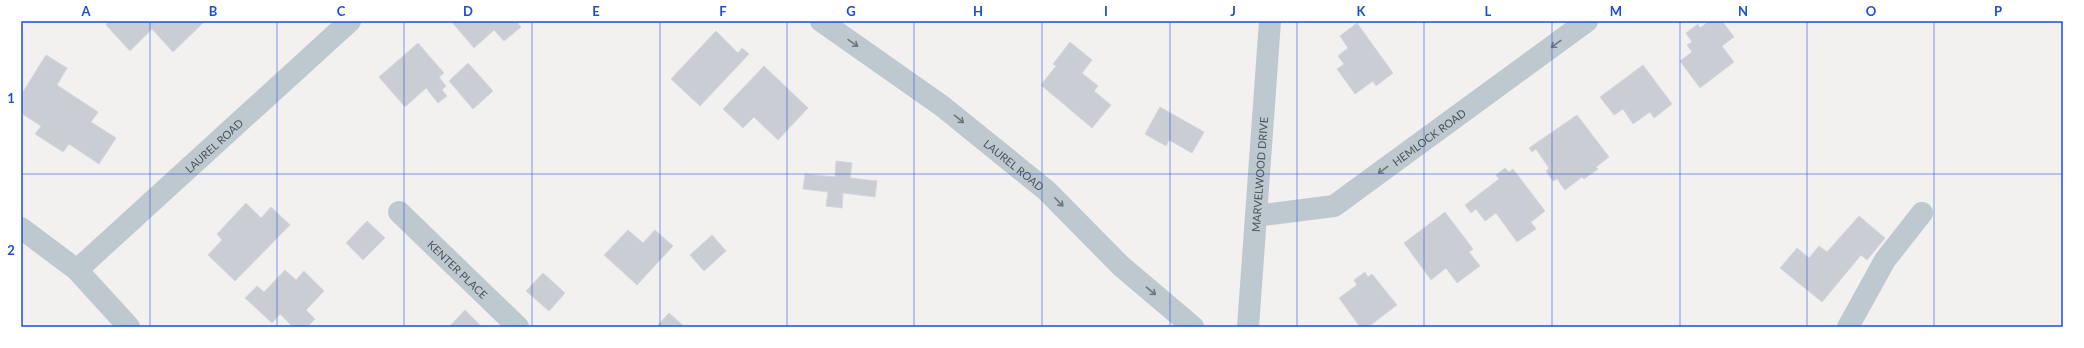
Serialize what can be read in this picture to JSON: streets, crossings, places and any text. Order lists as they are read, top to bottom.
{
  "streets": {
    "street": [
      "HEMLOCK ROAD",
      "LAUREL ROAD",
      "MARVELWOOD DRIVE",
      "KENTER PLACE"
    ]
  },
  "crossings": [
    ["HEMLOCK ROAD", "MARVELWOOD DRIVE"]
  ],
  "one_way": ["HEMLOCK ROAD", "LAUREL ROAD"],
  "grid": {
    "columns": [
      "A",
      "B",
      "C",
      "D",
      "E",
      "F",
      "G",
      "H",
      "I",
      "J",
      "K",
      "L",
      "M",
      "N",
      "O",
      "P"
    ],
    "rows": ["1", "2"]
  }
}
